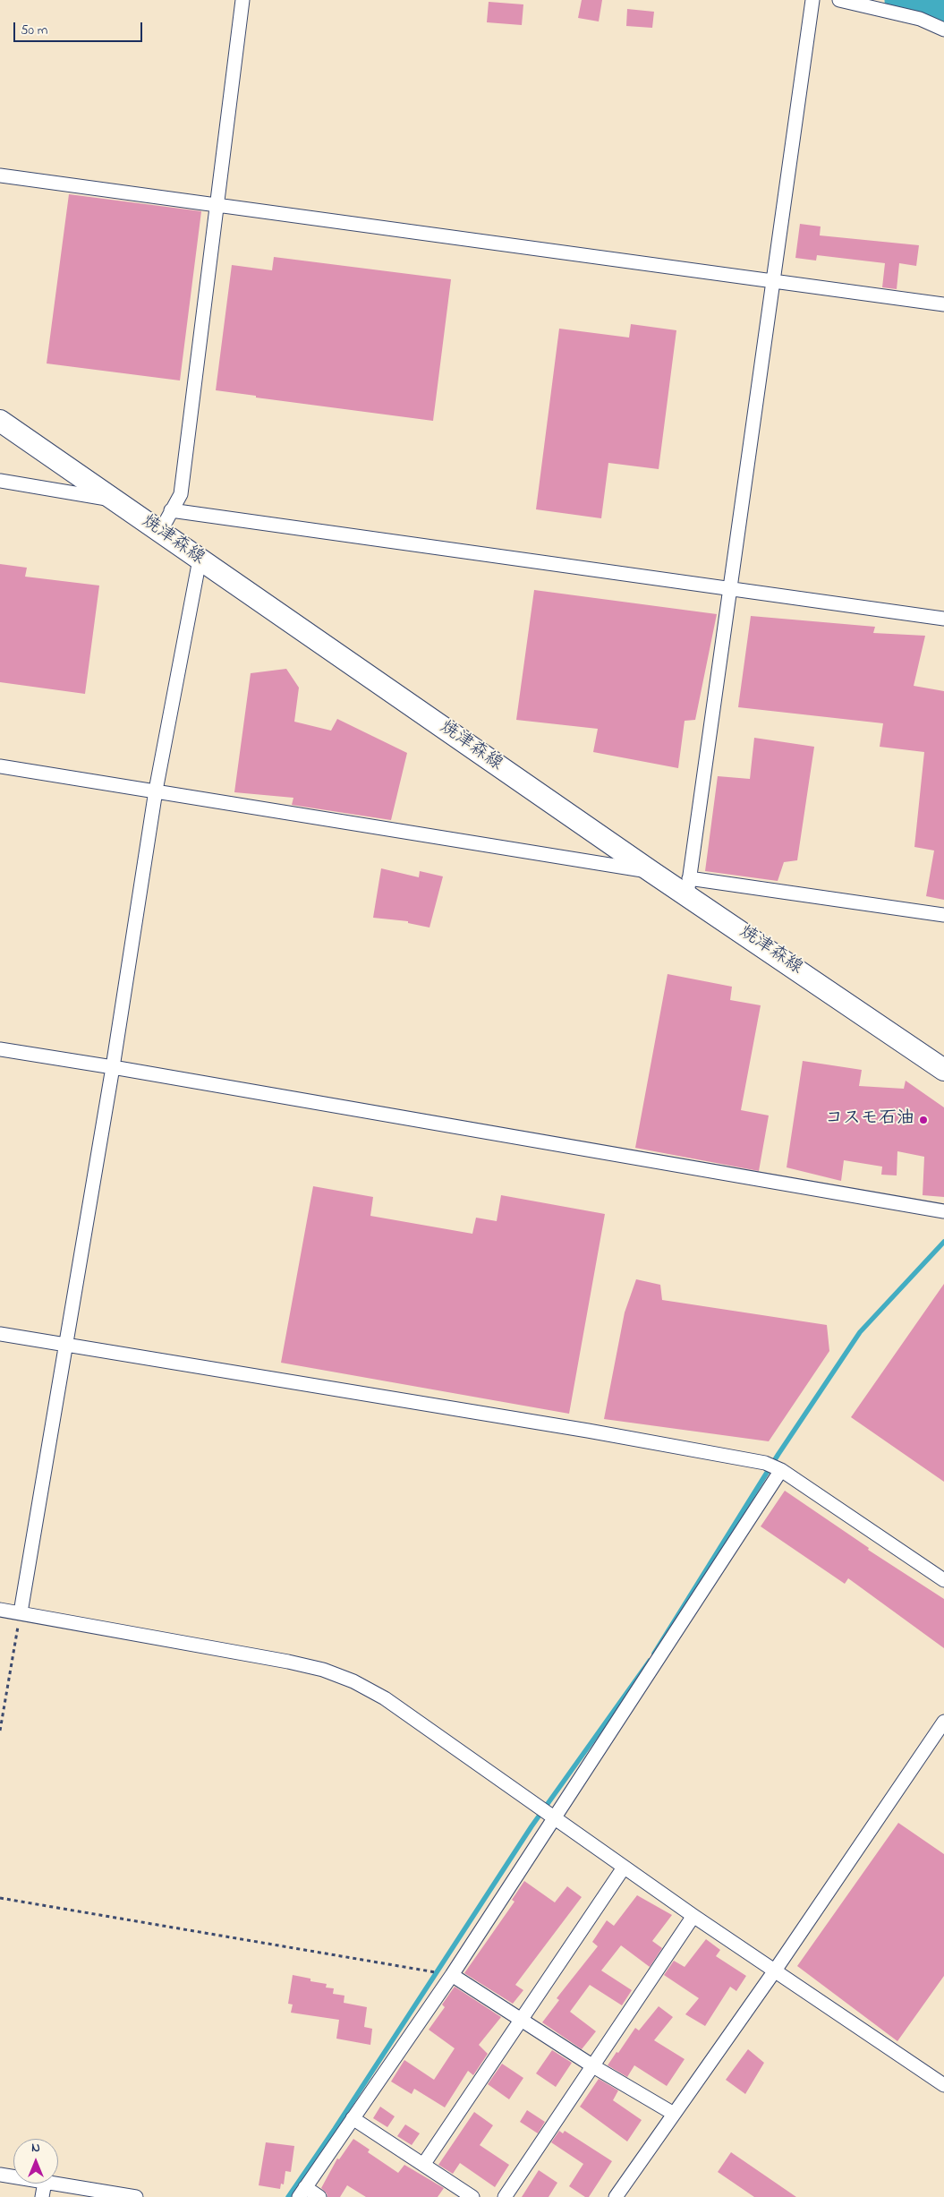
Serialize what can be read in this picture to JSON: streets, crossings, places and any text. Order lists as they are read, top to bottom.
{
  "streets": {
    "main road": ["焼津森線"]
  },
  "places": ["コスモ石油"],
  "scale_bar": "50 m",
  "north": "top"
}
